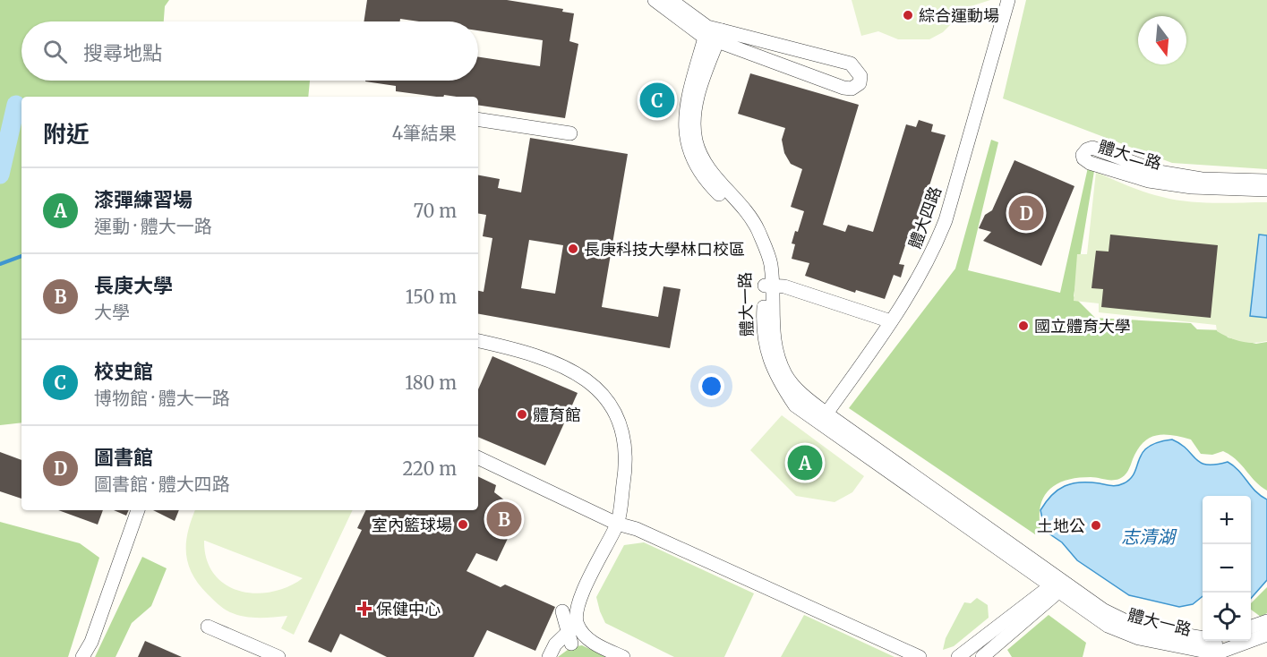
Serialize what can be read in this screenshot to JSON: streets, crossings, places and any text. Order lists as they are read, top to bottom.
{
  "streets": {
    "street": ["體大二路", "體大四路", "體大一路"]
  },
  "crossings": [
    ["體大四路", "體大一路"]
  ],
  "water": ["志清湖"],
  "places": {
    "other": [
      "綜合運動場",
      "長庚科技大學林口校區",
      "國立體育大學",
      "體育館",
      "室內籃球場",
      "土地公"
    ],
    "health": ["保健中心"]
  },
  "north": "bottom",
  "page": {
    "search": "搜尋地點",
    "pins": [
      "C",
      "D",
      "A",
      "B"
    ],
    "heading": ["附近", "4筆結果"],
    "list": [
      {
        "mark": "A",
        "name": "漆彈練習場",
        "note": "運動 · 體大一路",
        "value": "70 m"
      },
      {
        "mark": "B",
        "name": "長庚大學",
        "note": "大學",
        "value": "150 m"
      },
      {
        "mark": "C",
        "name": "校史館",
        "note": "博物館 · 體大一路",
        "value": "180 m"
      },
      {
        "mark": "D",
        "name": "圖書館",
        "note": "圖書館 · 體大四路",
        "value": "220 m"
      }
    ],
    "map_buttons": ["+", "−"]
  }
}
